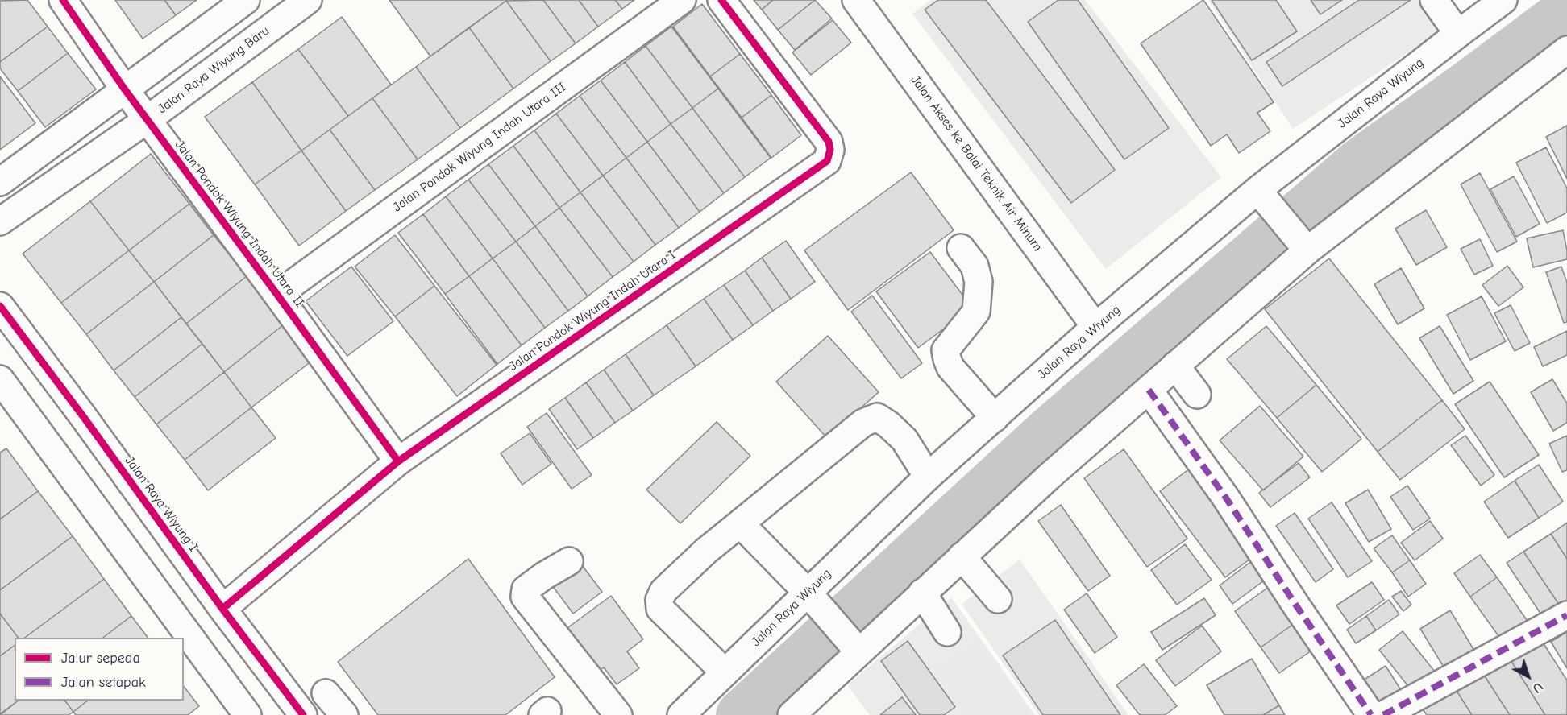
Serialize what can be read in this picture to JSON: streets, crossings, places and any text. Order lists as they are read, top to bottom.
{
  "streets": {
    "street": [
      "Jalan Raya Wiyung Baru",
      "Jalan Raya Wiyung",
      "Jalan Pondok Wiyung Indah Utara III",
      "Jalan Akses ke Balai Teknik Air Minum",
      "Jalan Pondok Wiyung Indah Utara II",
      "Jalan Pondok Wiyung Indah Utara I",
      "Jalan Raya Wiyung I"
    ]
  },
  "crossings": [
    ["Jalan Raya Wiyung Baru", "Jalan Pondok Wiyung Indah Utara II"],
    ["Jalan Raya Wiyung", "Jalan Akses ke Balai Teknik Air Minum"],
    ["Jalan Pondok Wiyung Indah Utara III", "Jalan Pondok Wiyung Indah Utara II"],
    ["Jalan Pondok Wiyung Indah Utara II", "Jalan Pondok Wiyung Indah Utara I"],
    ["Jalan Pondok Wiyung Indah Utara I", "Jalan Raya Wiyung I"]
  ],
  "legend": ["Jalur sepeda", "Jalan setapak"],
  "north": "bottom right"
}
